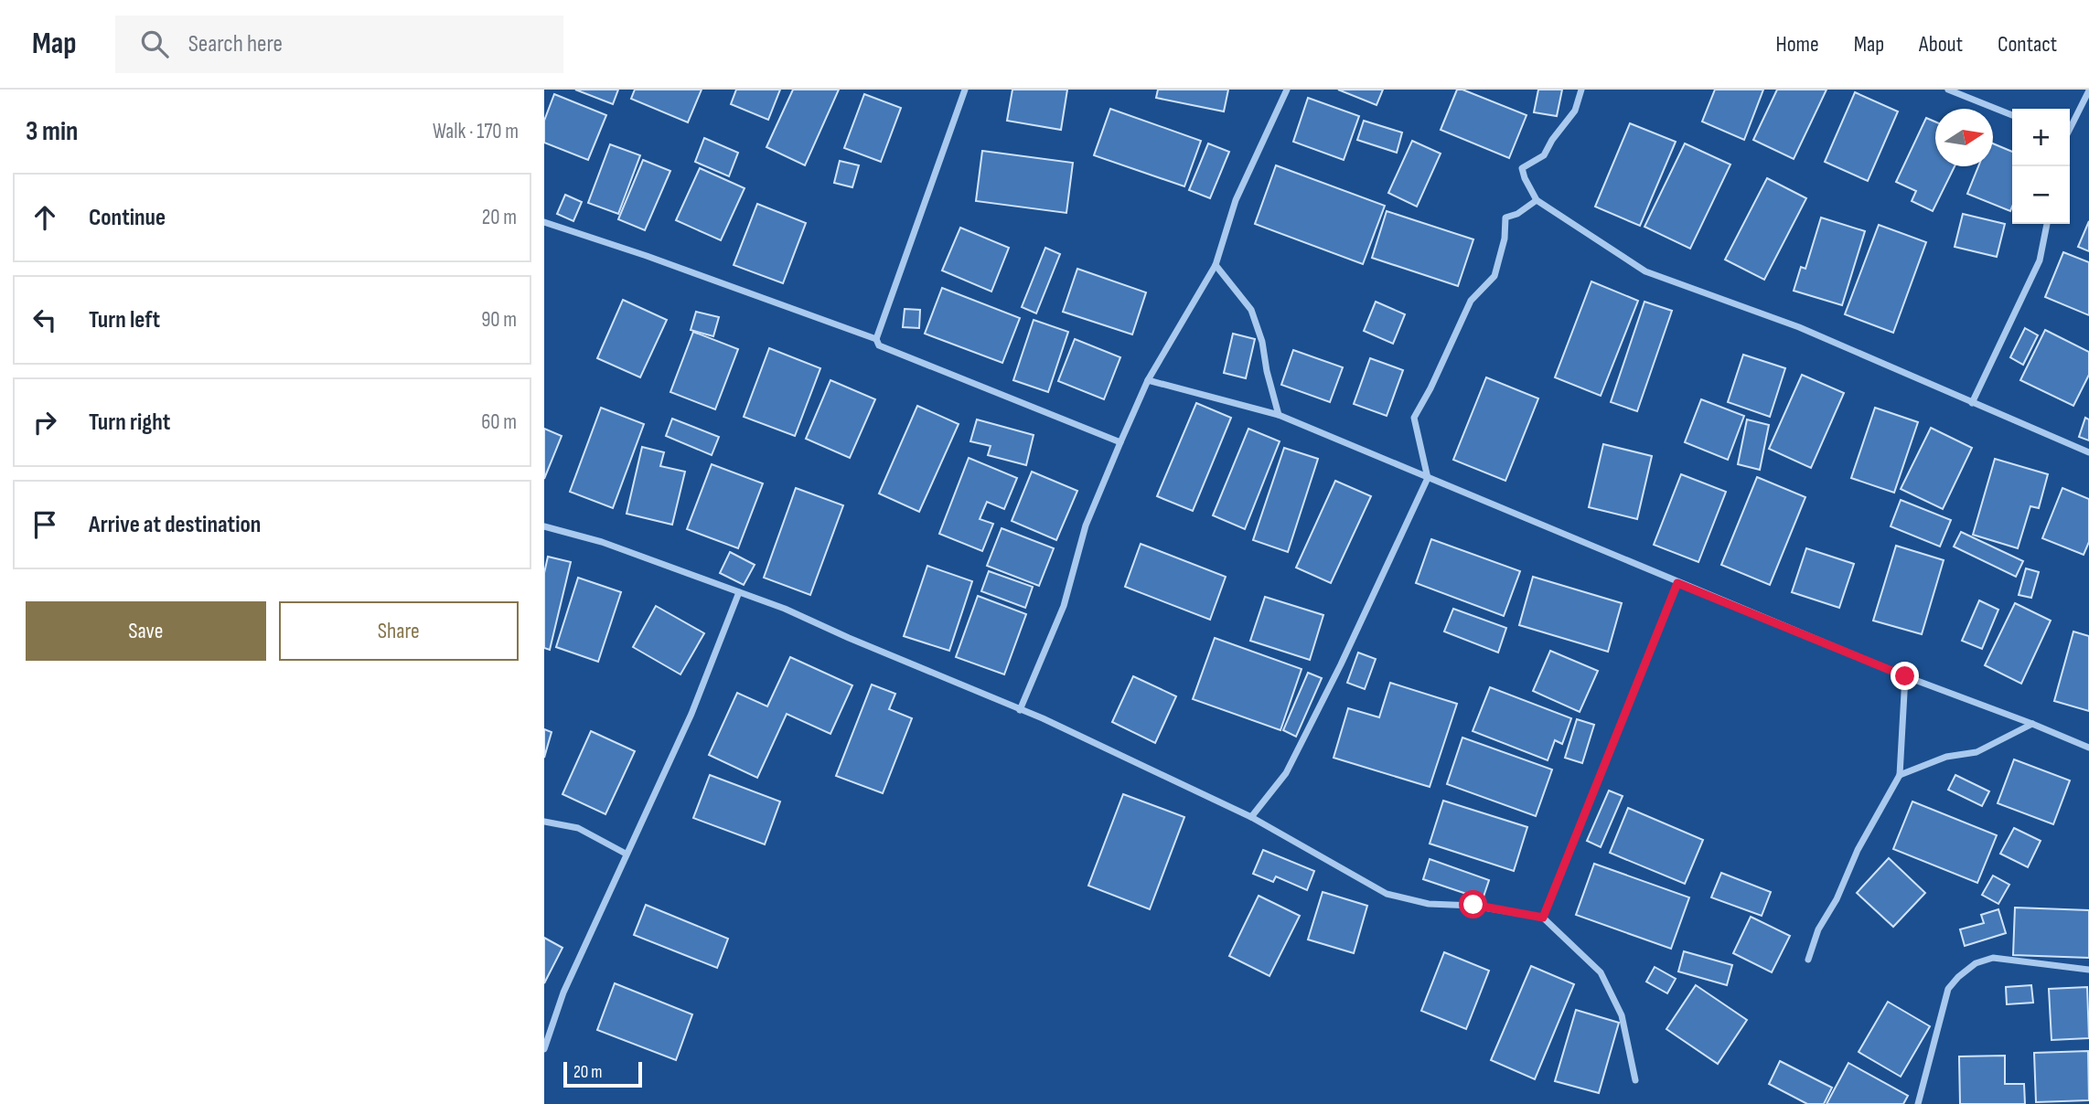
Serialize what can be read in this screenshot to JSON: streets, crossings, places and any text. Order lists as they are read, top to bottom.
{
  "scale_bar": "20 m",
  "north": "right",
  "page": {
    "header": "Map",
    "search": "Search here",
    "nav": [
      "Home",
      "Map",
      "About",
      "Contact"
    ],
    "heading": ["3 min", "Walk · 170 m"],
    "map_buttons": ["+", "−"],
    "list": [
      ["Continue", "20 m"],
      ["Turn left", "90 m"],
      ["Turn right", "60 m"],
      "Arrive at destination"
    ],
    "buttons": ["Save", "Share"],
    "scale": "20 m"
  }
}
